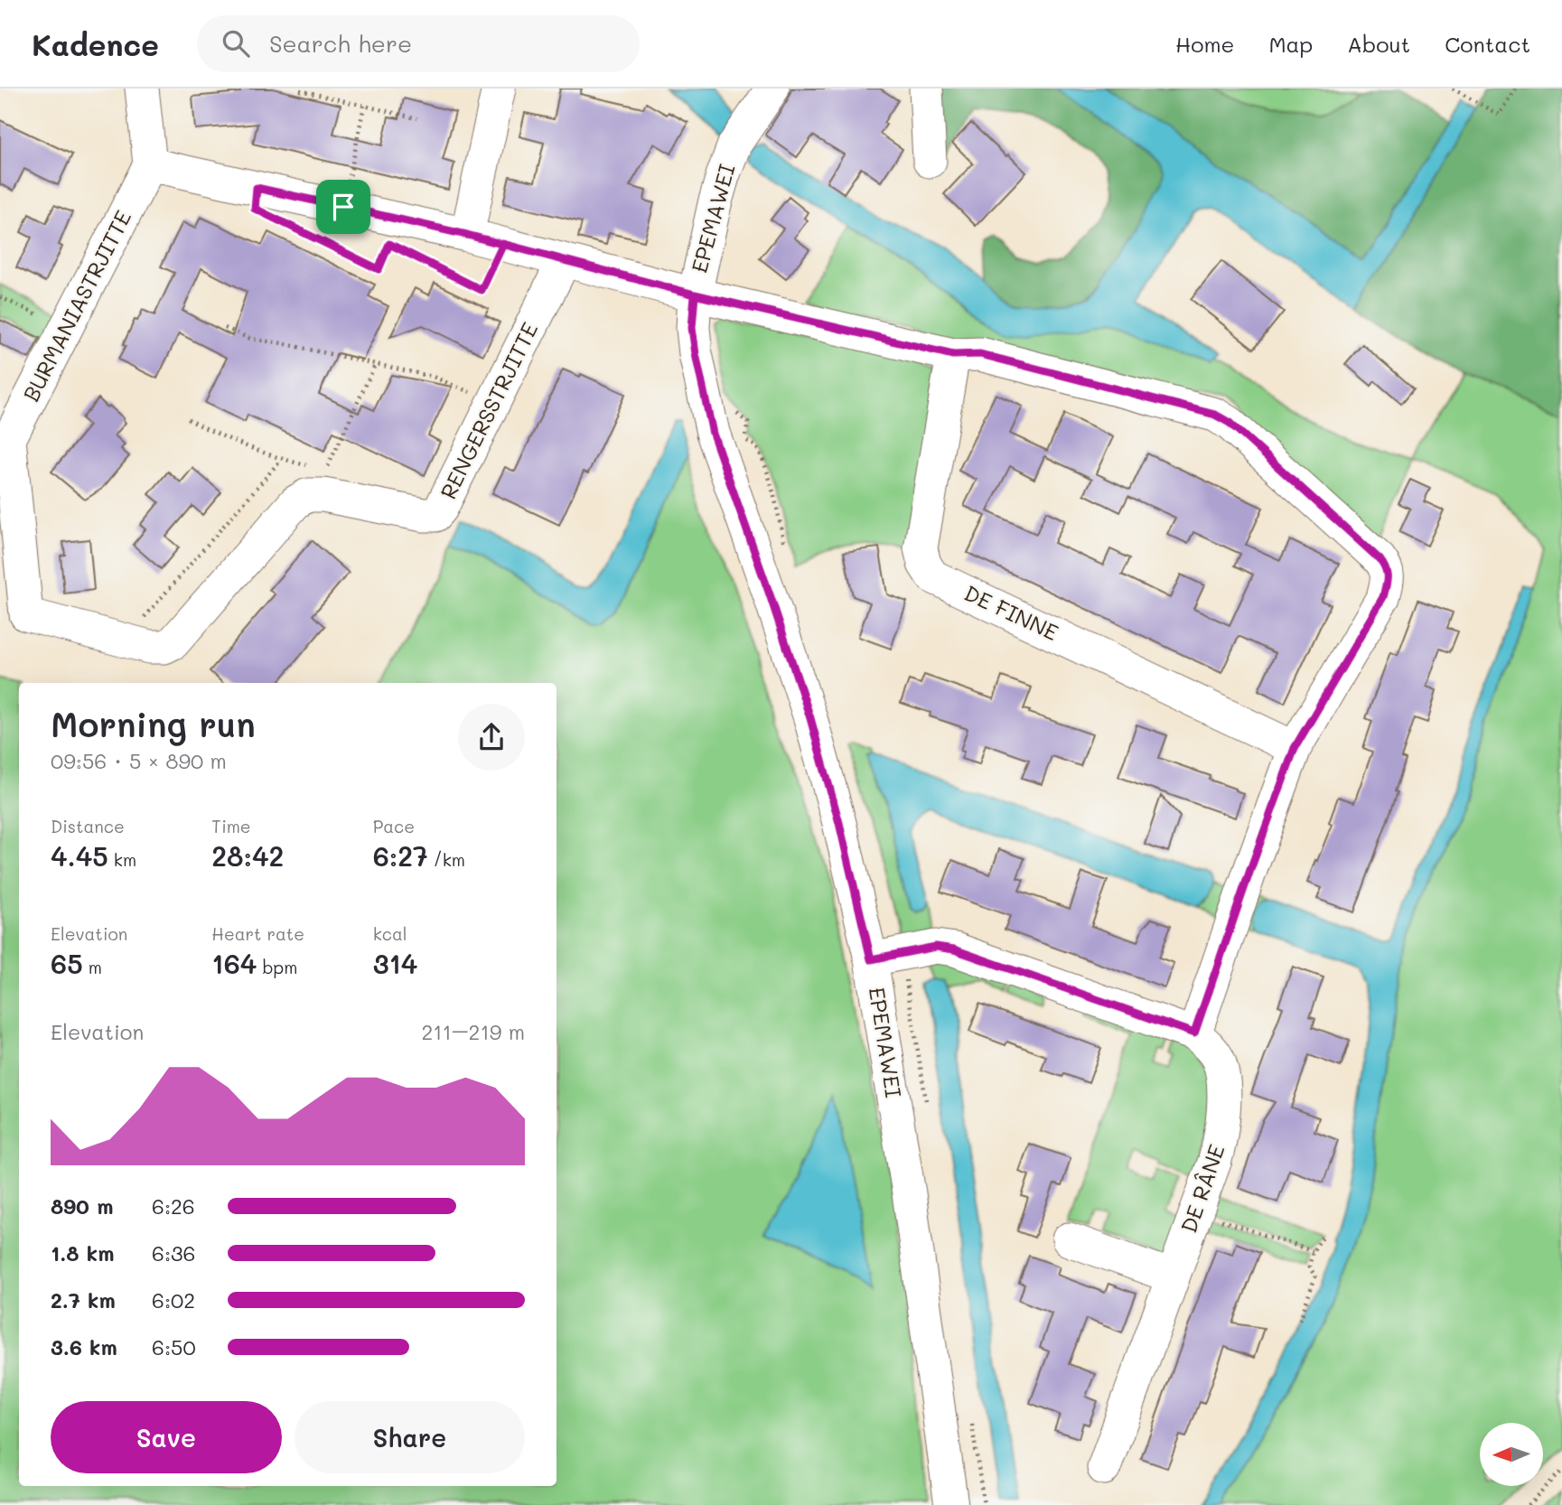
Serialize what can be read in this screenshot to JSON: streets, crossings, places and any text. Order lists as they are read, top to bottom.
{
  "streets": {
    "street": [
      "EPEMAWEI",
      "BURMANIASTRJITTE",
      "RENGERSSTRJITTE",
      "DE FINNE",
      "DE RÂNE"
    ]
  },
  "crossings": [
    ["EPEMAWEI", "DE RÂNE"],
    ["BURMANIASTRJITTE", "RENGERSSTRJITTE"]
  ],
  "north": "left",
  "page": {
    "header": "Kadence",
    "search": "Search here",
    "nav": [
      "Home",
      "Map",
      "About",
      "Contact"
    ],
    "heading": ["Morning run", "09:56 · 5 × 890 m"],
    "stats": [
      ["Distance", "4.45 km"],
      ["Time", "28:42"],
      ["Pace", "6:27 /km"],
      ["Elevation", "65 m"],
      ["Heart rate", "164 bpm"],
      ["kcal", "314"]
    ],
    "chart": ["Elevation", "211–219 m"],
    "list": [
      {
        "name": "890 m",
        "note": "6:26"
      },
      {
        "name": "1.8 km",
        "note": "6:36"
      },
      {
        "name": "2.7 km",
        "note": "6:02"
      },
      {
        "name": "3.6 km",
        "note": "6:50"
      }
    ],
    "buttons": ["Save", "Share"]
  }
}
